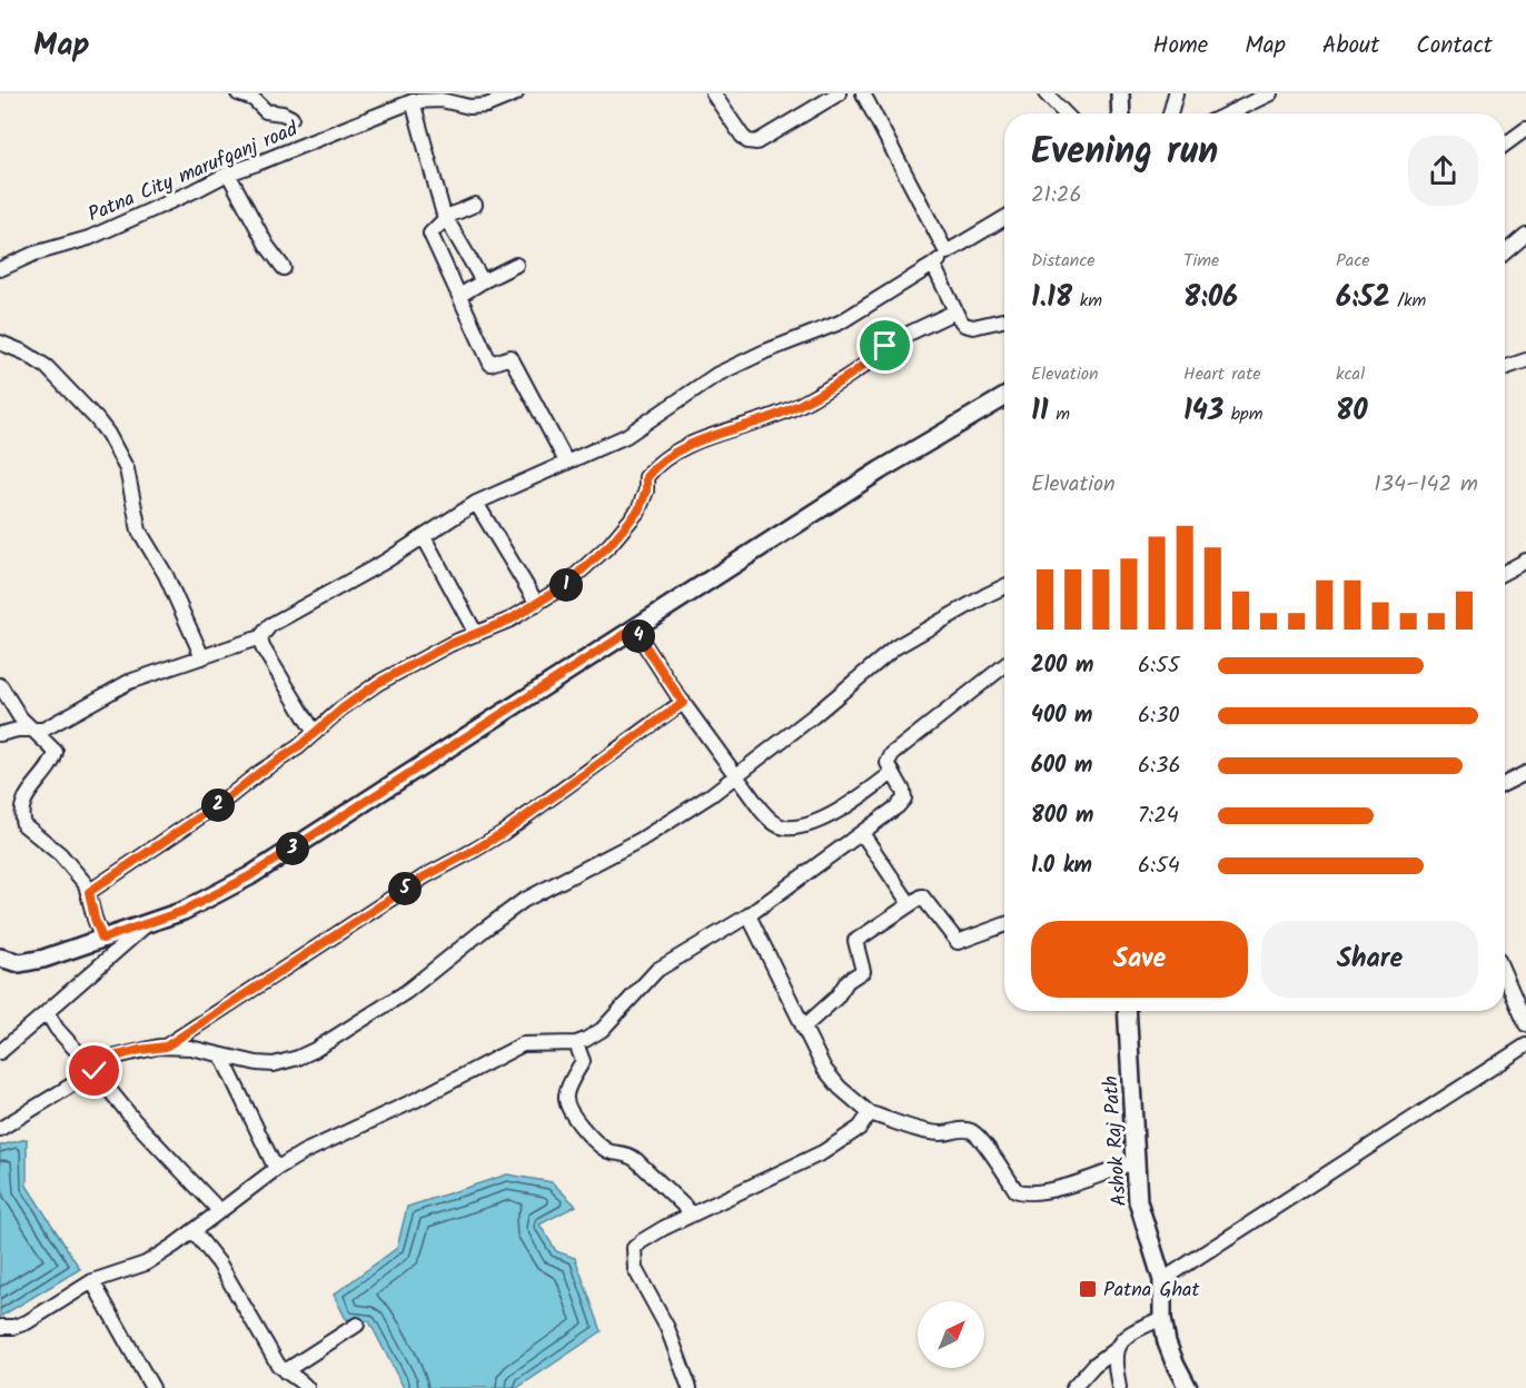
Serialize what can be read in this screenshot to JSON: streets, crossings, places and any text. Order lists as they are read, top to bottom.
{
  "streets": {
    "main road": ["Ashok Raj Path"],
    "street": ["Patna City marufganj road"]
  },
  "places": {
    "transit": ["Patna Ghat"]
  },
  "north": "top right",
  "page": {
    "header": "Map",
    "nav": [
      "Home",
      "Map",
      "About",
      "Contact"
    ],
    "heading": ["Evening run", "21:26"],
    "stats": [
      ["Distance", "1.18 km"],
      ["Time", "8:06"],
      ["Pace", "6:52 /km"],
      ["Elevation", "11 m"],
      ["Heart rate", "143 bpm"],
      ["kcal", "80"]
    ],
    "chart": ["Elevation", "134–142 m"],
    "pins": [
      "1",
      "4",
      "2",
      "3",
      "5"
    ],
    "list": [
      {
        "name": "200 m",
        "note": "6:55"
      },
      {
        "name": "400 m",
        "note": "6:30"
      },
      {
        "name": "600 m",
        "note": "6:36"
      },
      {
        "name": "800 m",
        "note": "7:24"
      },
      {
        "name": "1.0 km",
        "note": "6:54"
      }
    ],
    "buttons": ["Save", "Share"]
  }
}
